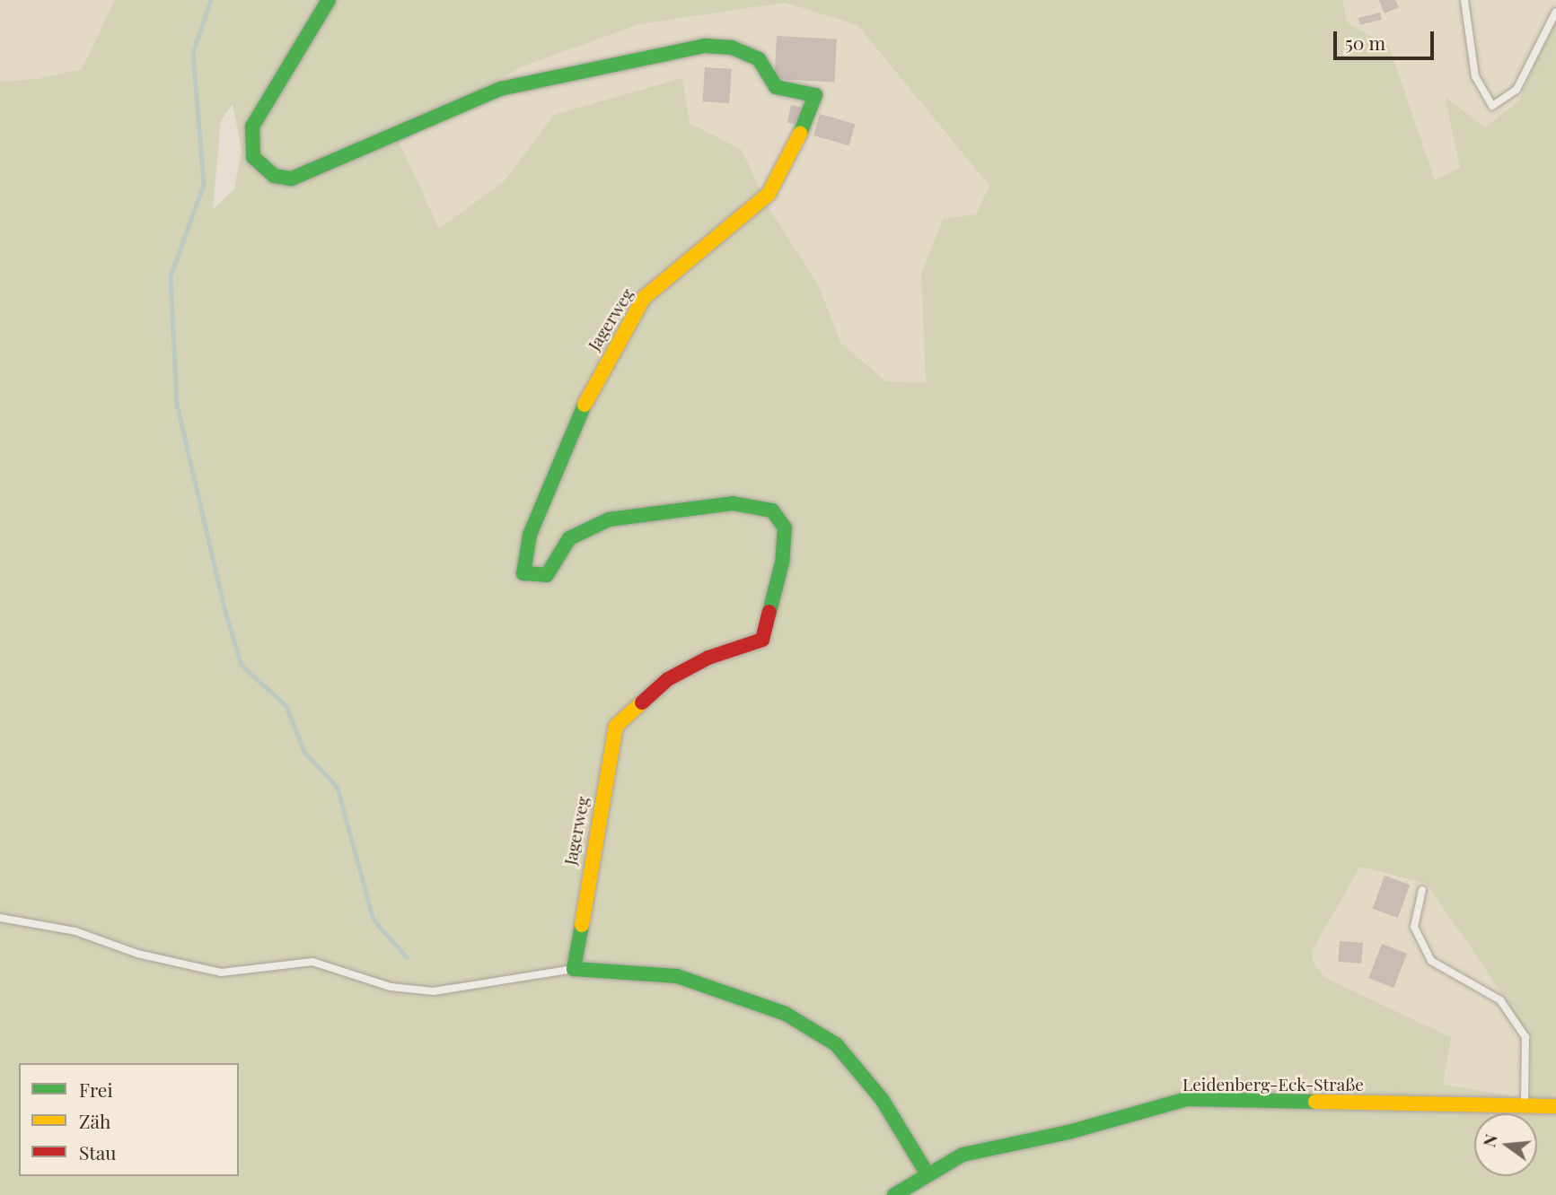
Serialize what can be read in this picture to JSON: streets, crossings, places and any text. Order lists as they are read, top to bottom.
{
  "streets": {
    "street": ["Jagerweg", "Leidenberg-Eck-Straße"]
  },
  "legend": ["Frei", "Zäh", "Stau"],
  "scale_bar": "50 m",
  "north": "left"
}
